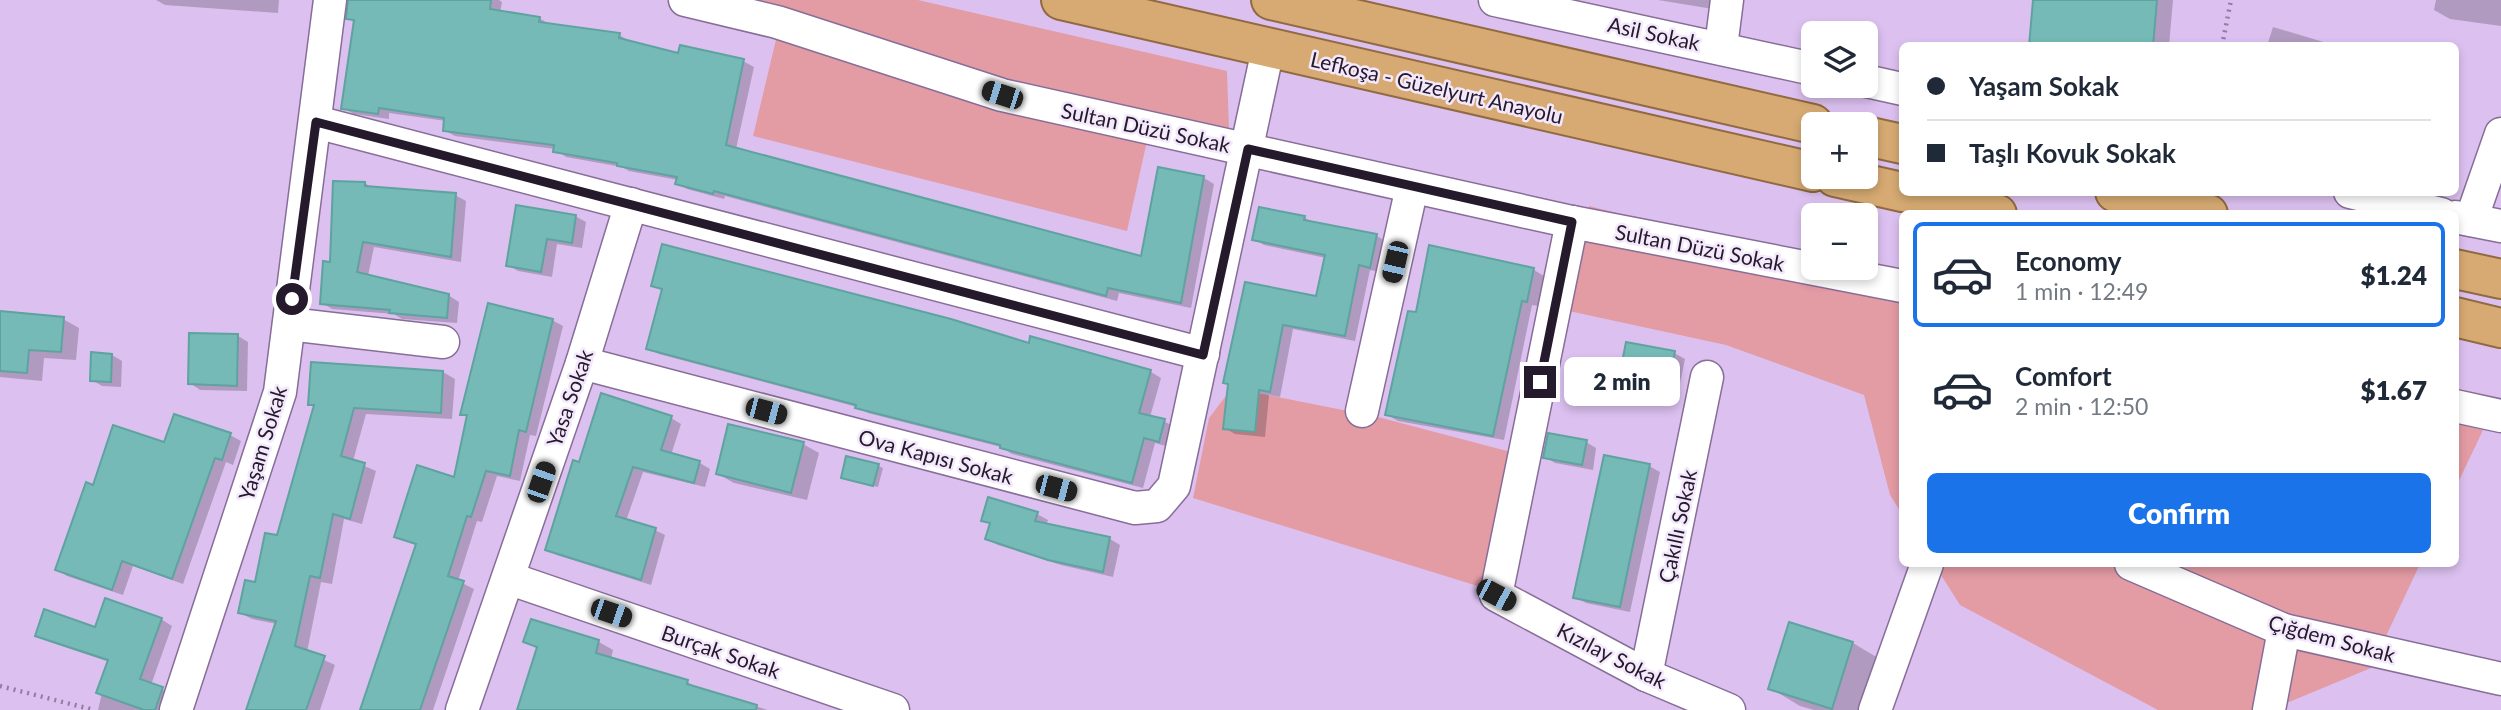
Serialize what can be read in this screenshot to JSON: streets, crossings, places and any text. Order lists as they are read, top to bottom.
{
  "streets": {
    "highway": ["Lefkoşa - Güzelyurt Anayolu"],
    "street": [
      "Asil Sokak",
      "Sultan Düzü Sokak",
      "Yasa Sokak",
      "Yaşam Sokak",
      "Ova Kapısı Sokak",
      "Çakıllı Sokak",
      "Çığdem Sokak",
      "Burçak Sokak",
      "Kızılay Sokak"
    ]
  },
  "crossings": [
    ["Lefkoşa - Güzelyurt Anayolu", "Ova Kapısı Sokak"],
    ["Sultan Düzü Sokak", "Ova Kapısı Sokak"],
    ["Sultan Düzü Sokak", "Kızılay Sokak"],
    ["Yasa Sokak", "Ova Kapısı Sokak"],
    ["Yasa Sokak", "Burçak Sokak"],
    ["Çakıllı Sokak", "Kızılay Sokak"]
  ],
  "page": {
    "map_buttons": ["+", "−"],
    "banner": ["Yaşam Sokak", "Taşlı Kovuk Sokak"],
    "list": [
      {
        "name": "Economy",
        "note": "1 min · 12:49",
        "value": "$1.24"
      },
      {
        "name": "Comfort",
        "note": "2 min · 12:50",
        "value": "$1.67"
      }
    ],
    "bubble": "2 min",
    "buttons": "Confirm"
  }
}
